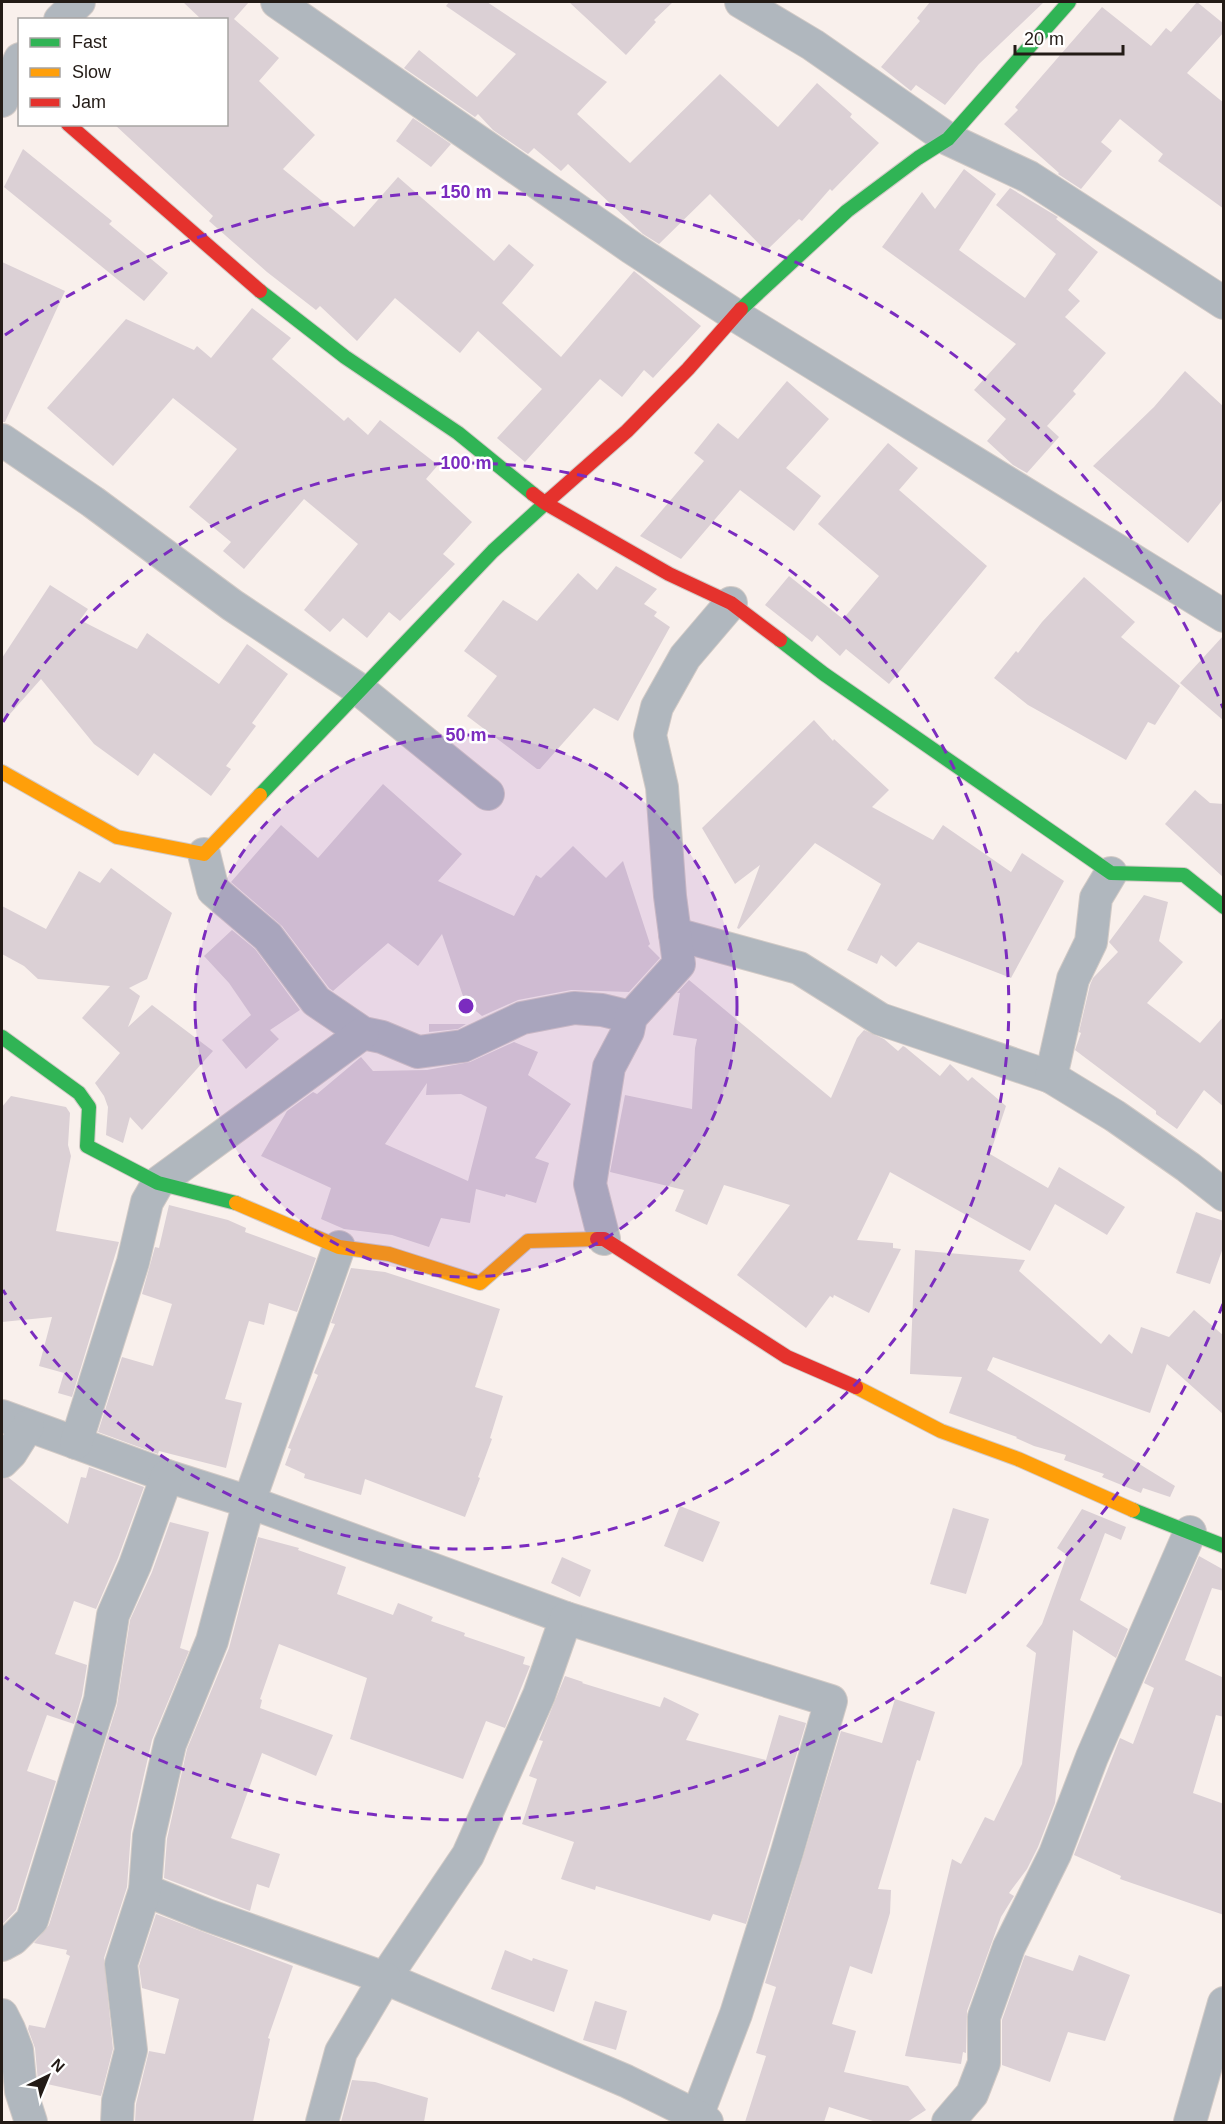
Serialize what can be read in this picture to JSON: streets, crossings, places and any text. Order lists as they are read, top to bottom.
{
  "legend": ["Fast", "Slow", "Jam"],
  "scale_bar": "20 m",
  "north": "top right",
  "rings": ["150 m", "100 m", "50 m"]
}
